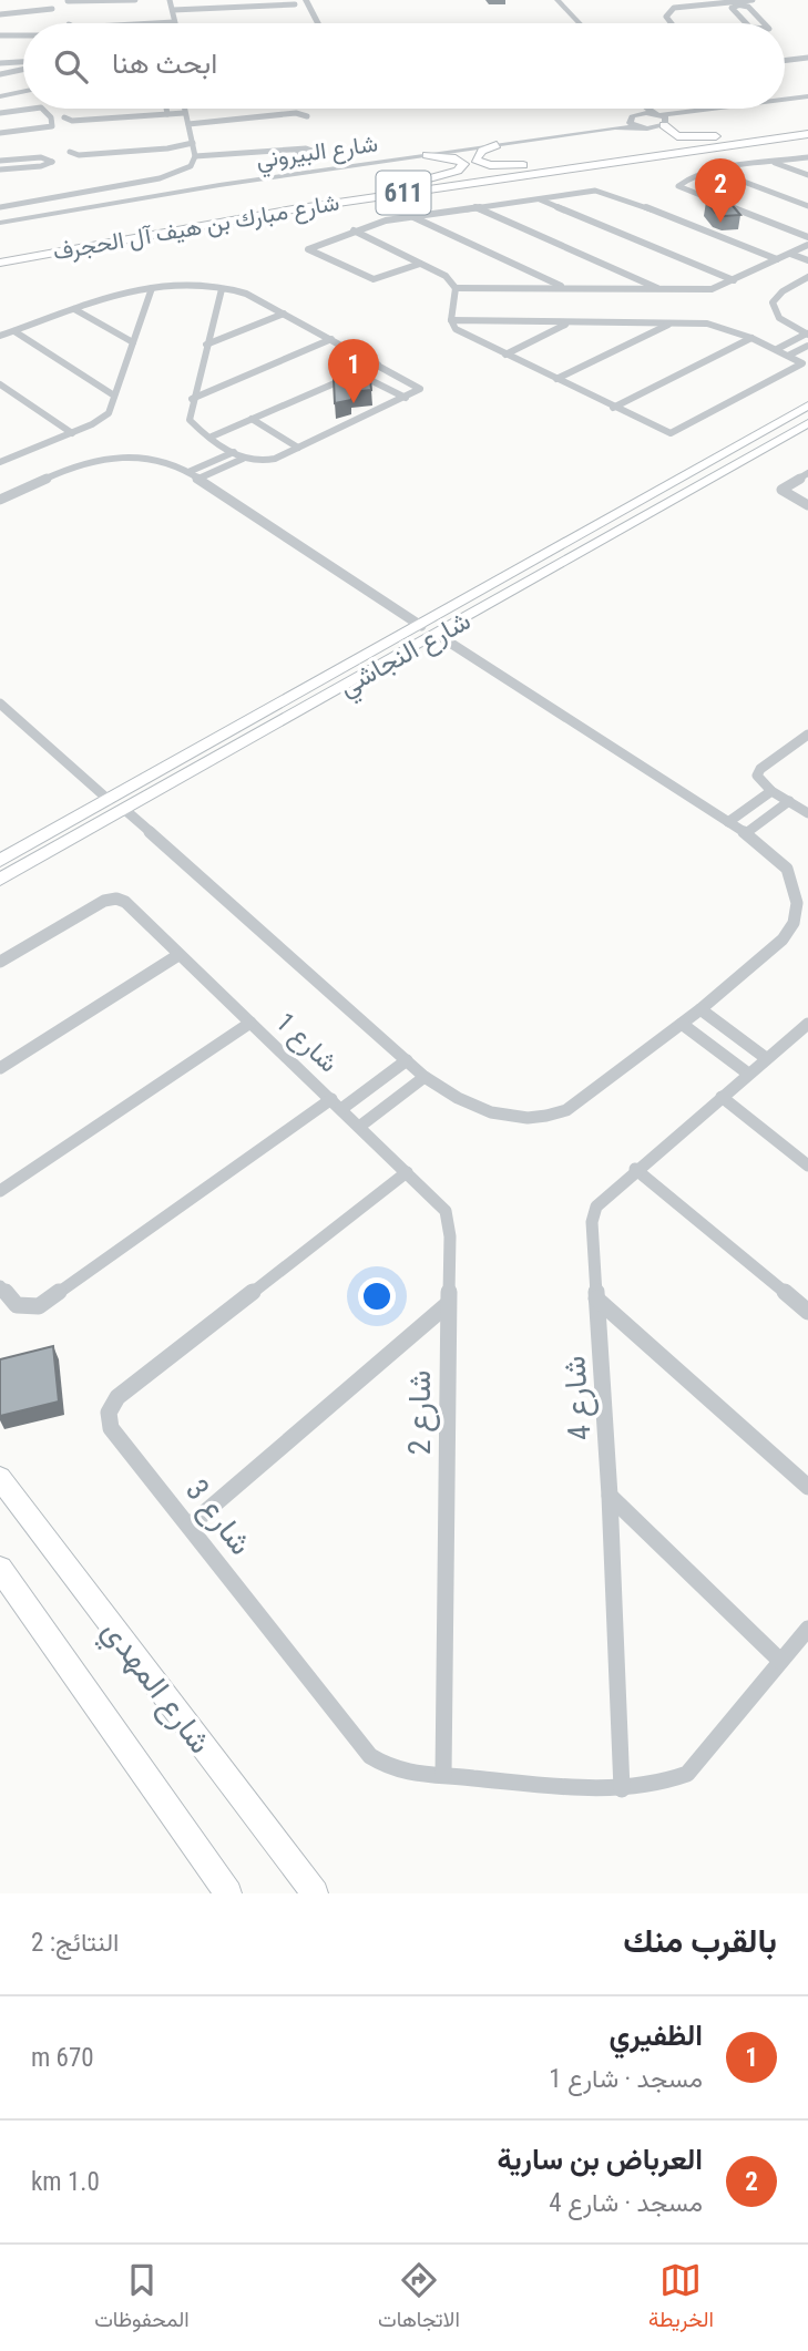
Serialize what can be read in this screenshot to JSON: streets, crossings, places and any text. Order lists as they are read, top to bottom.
{
  "streets": {
    "main road": [
      "611",
      "شارع مبارك بن هيف آل الحجرف",
      "شارع النجاشي",
      "شارع المهدي"
    ],
    "street": [
      "شارع البيروني",
      "شارع 1",
      "شارع 4",
      "شارع 2",
      "شارع 3"
    ]
  },
  "crossings": [
    ["شارع 1", "شارع 2"],
    ["شارع 4", "شارع 3"],
    ["شارع 2", "شارع 3"]
  ],
  "page": {
    "search": "ابحث هنا",
    "pins": ["2", "1"],
    "heading": ["بالقرب منك", "النتائج: 2"],
    "list": [
      {
        "mark": "1",
        "name": "الظفيري",
        "note": "مسجد · شارع 1",
        "value": "670 m"
      },
      {
        "mark": "2",
        "name": "العرباض بن سارية",
        "note": "مسجد · شارع 4",
        "value": "1.0 km"
      }
    ],
    "nav": ["الخريطة", "الاتجاهات", "المحفوظات"]
  }
}
